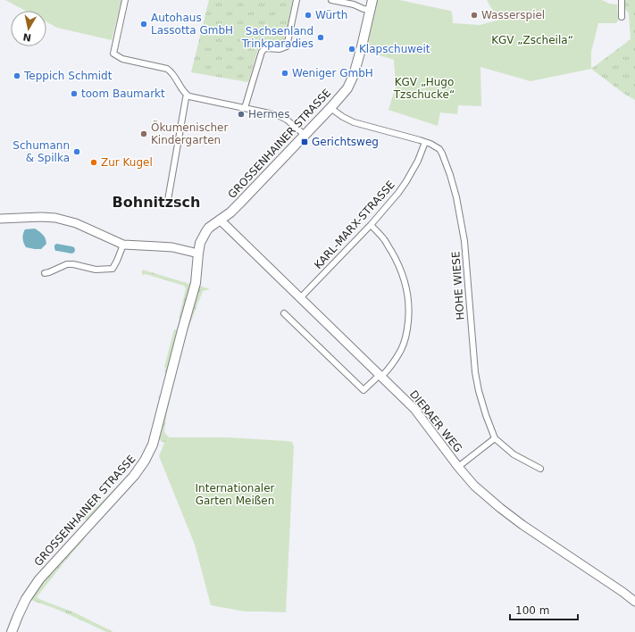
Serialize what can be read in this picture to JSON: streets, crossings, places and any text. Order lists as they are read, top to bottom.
{
  "streets": {
    "main road": ["GROSSENHAINER STRASSE", "DIERAER WEG"],
    "street": ["KARL-MARX-STRASSE", "HOHE WIESE"]
  },
  "crossings": [
    ["GROSSENHAINER STRASSE", "HOHE WIESE"],
    ["GROSSENHAINER STRASSE", "DIERAER WEG"],
    ["KARL-MARX-STRASSE", "HOHE WIESE"],
    ["KARL-MARX-STRASSE", "DIERAER WEG"]
  ],
  "districts": ["Bohnitzsch"],
  "parks": ["KGV „Zscheila“", "KGV „Hugo Tzschucke“", "Internationaler Garten Meißen"],
  "places": {
    "other": [
      "Würth",
      "Wasserspiel",
      "Autohaus Lassotta GmbH",
      "Sachsenland Trinkparadies",
      "Klapschuweit",
      "Weniger GmbH",
      "Teppich Schmidt",
      "toom Baumarkt",
      "Hermes",
      "Ökumenischer Kindergarten",
      "Schumann & Spilka",
      "Zur Kugel"
    ],
    "transit": ["Gerichtsweg"]
  },
  "scale_bar": "100 m",
  "north": "bottom"
}
